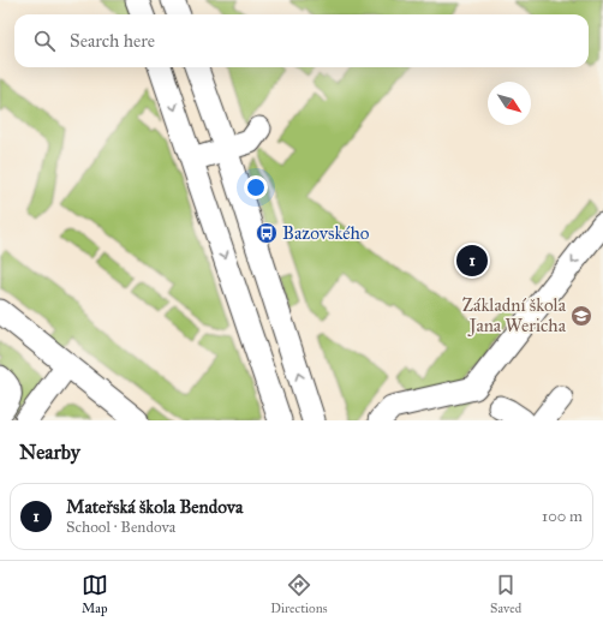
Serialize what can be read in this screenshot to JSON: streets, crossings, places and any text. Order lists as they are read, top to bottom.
{
  "places": {
    "bus stop": ["Bazovského"],
    "school or university": ["Základní škola Jana Wericha"]
  },
  "north": "bottom right",
  "page": {
    "search": "Search here",
    "pins": "1",
    "heading": "Nearby",
    "list": [
      {
        "mark": "1",
        "name": "Mateřská škola Bendova",
        "note": "School · Bendova",
        "value": "100 m"
      }
    ],
    "nav": ["Map", "Directions", "Saved"]
  }
}
